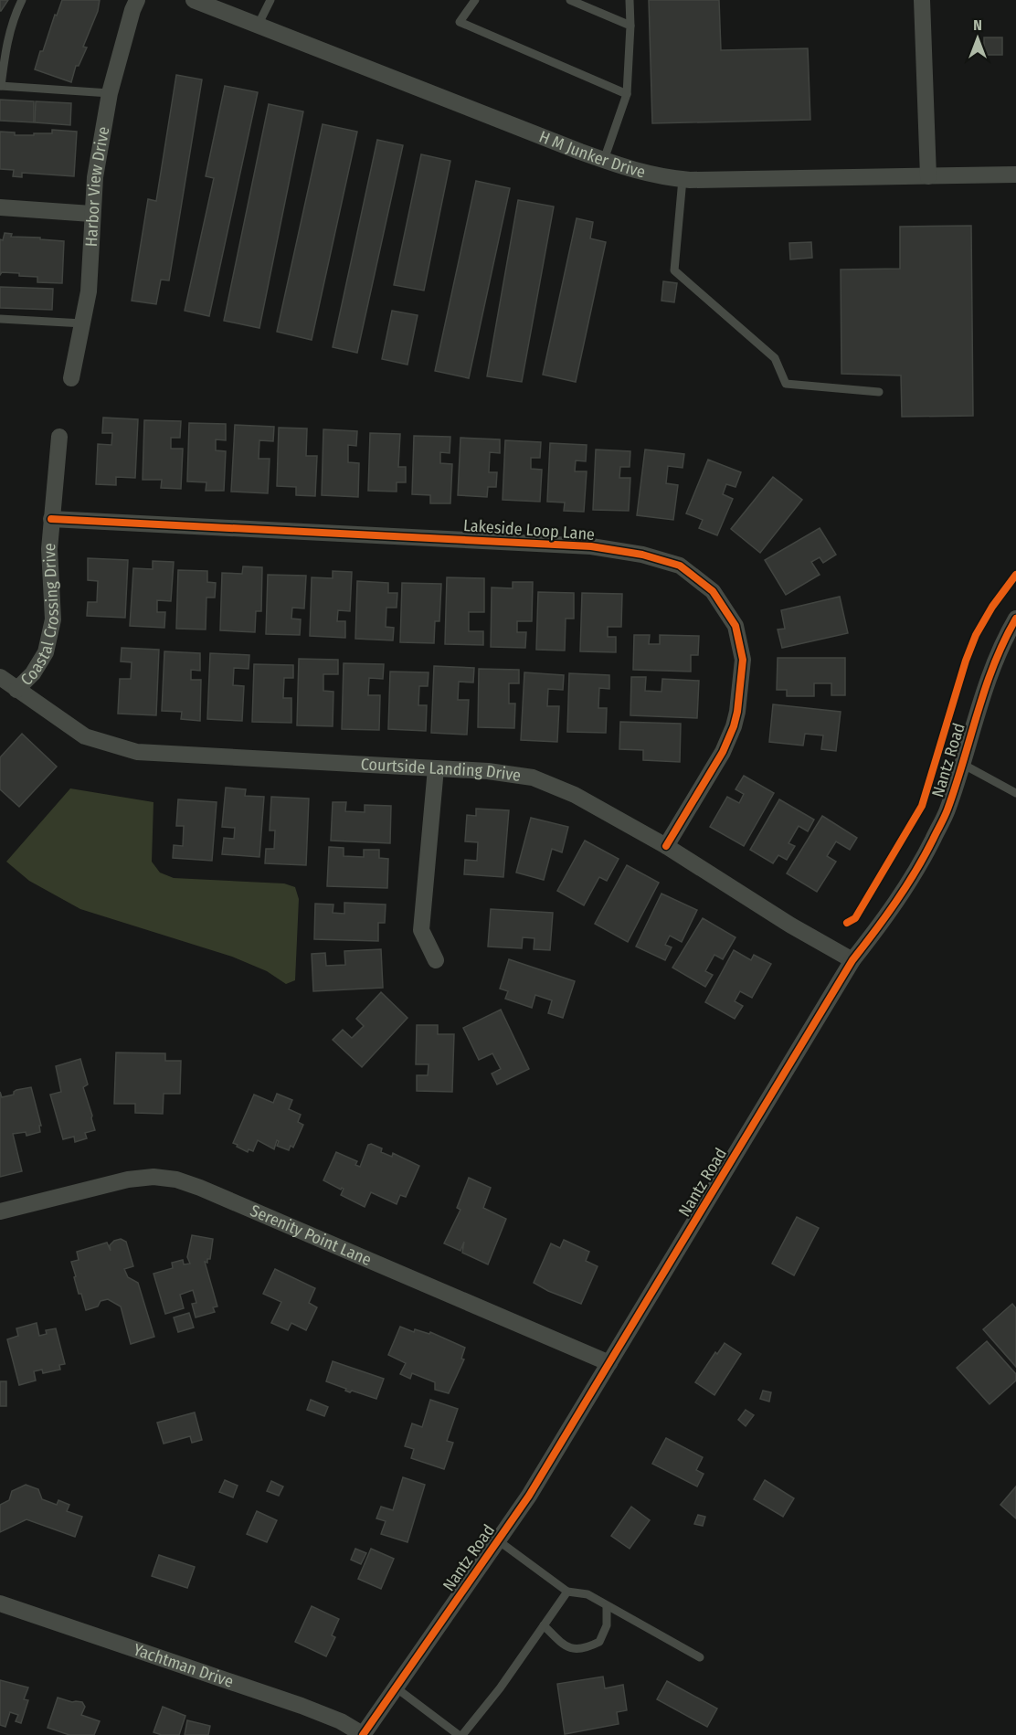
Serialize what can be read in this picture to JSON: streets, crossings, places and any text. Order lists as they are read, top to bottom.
{
  "streets": {
    "street": [
      "H M Junker Drive",
      "Harbor View Drive",
      "Lakeside Loop Lane",
      "Coastal Crossing Drive",
      "Nantz Road",
      "Courtside Landing Drive",
      "Serenity Point Lane",
      "Yachtman Drive"
    ]
  },
  "crossings": [
    ["Lakeside Loop Lane", "Coastal Crossing Drive"],
    ["Lakeside Loop Lane", "Courtside Landing Drive"],
    ["Coastal Crossing Drive", "Courtside Landing Drive"],
    ["Nantz Road", "Courtside Landing Drive"],
    ["Nantz Road", "Serenity Point Lane"],
    ["Nantz Road", "Yachtman Drive"]
  ],
  "north": "top"
}
